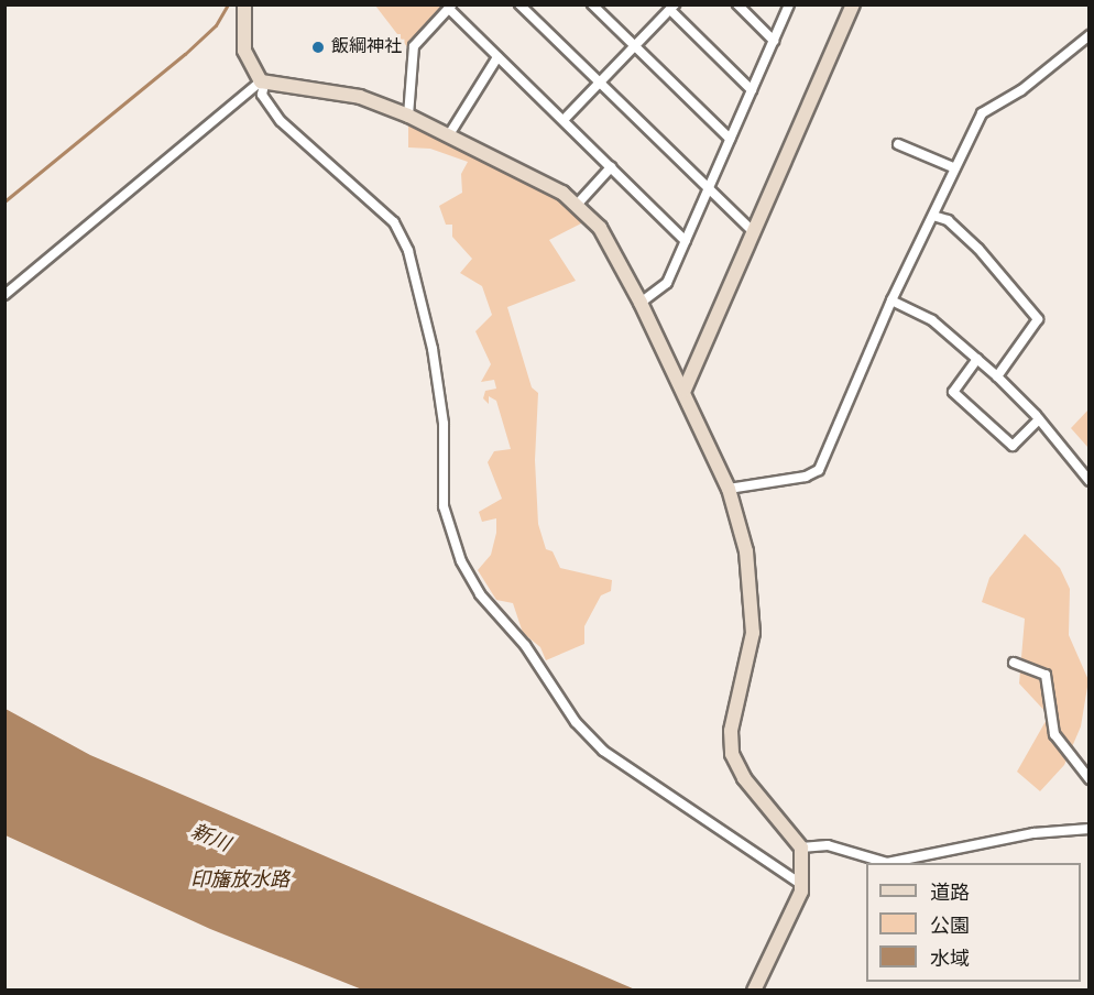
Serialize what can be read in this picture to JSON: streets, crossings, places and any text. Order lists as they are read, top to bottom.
{
  "water": ["新川", "印旛放水路"],
  "places": ["飯綱神社"],
  "legend": ["道路", "公園", "水域"]
}
